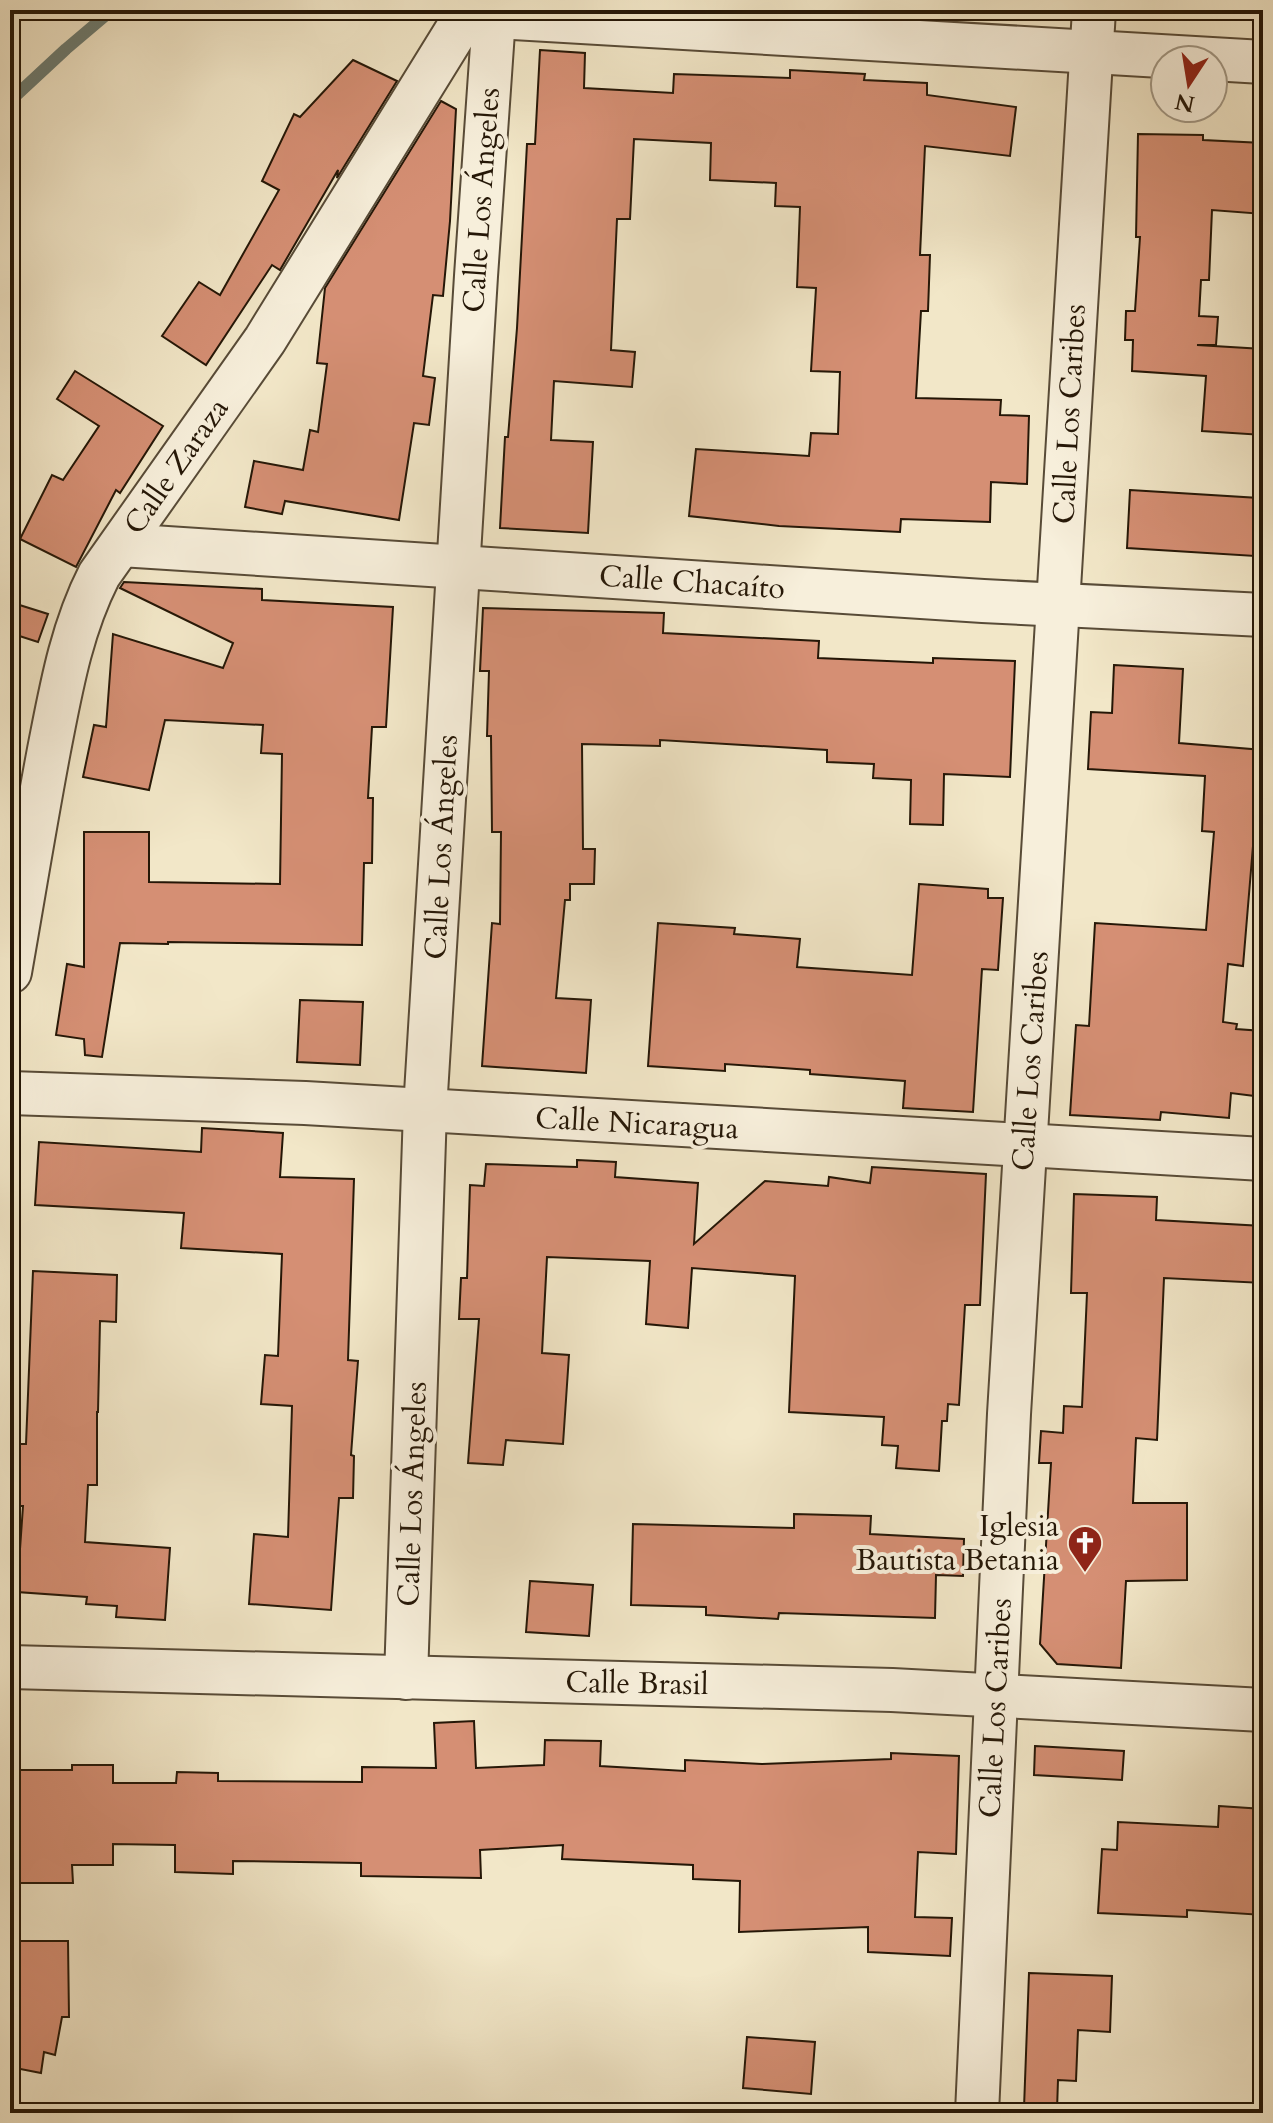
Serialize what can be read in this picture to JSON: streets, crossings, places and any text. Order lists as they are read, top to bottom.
{
  "streets": {
    "street": [
      "Calle Los Ángeles",
      "Calle Los Caribes",
      "Calle Zaraza",
      "Calle Chacaíto",
      "Calle Nicaragua",
      "Calle Brasil"
    ]
  },
  "crossings": [
    ["Calle Los Ángeles", "Calle Zaraza"],
    ["Calle Los Ángeles", "Calle Chacaíto"],
    ["Calle Los Ángeles", "Calle Nicaragua"],
    ["Calle Los Ángeles", "Calle Brasil"],
    ["Calle Los Caribes", "Calle Chacaíto"],
    ["Calle Los Caribes", "Calle Nicaragua"],
    ["Calle Los Caribes", "Calle Brasil"],
    ["Calle Zaraza", "Calle Chacaíto"]
  ],
  "places": {
    "church": ["Iglesia Bautista Betania"]
  },
  "north": "bottom"
}
